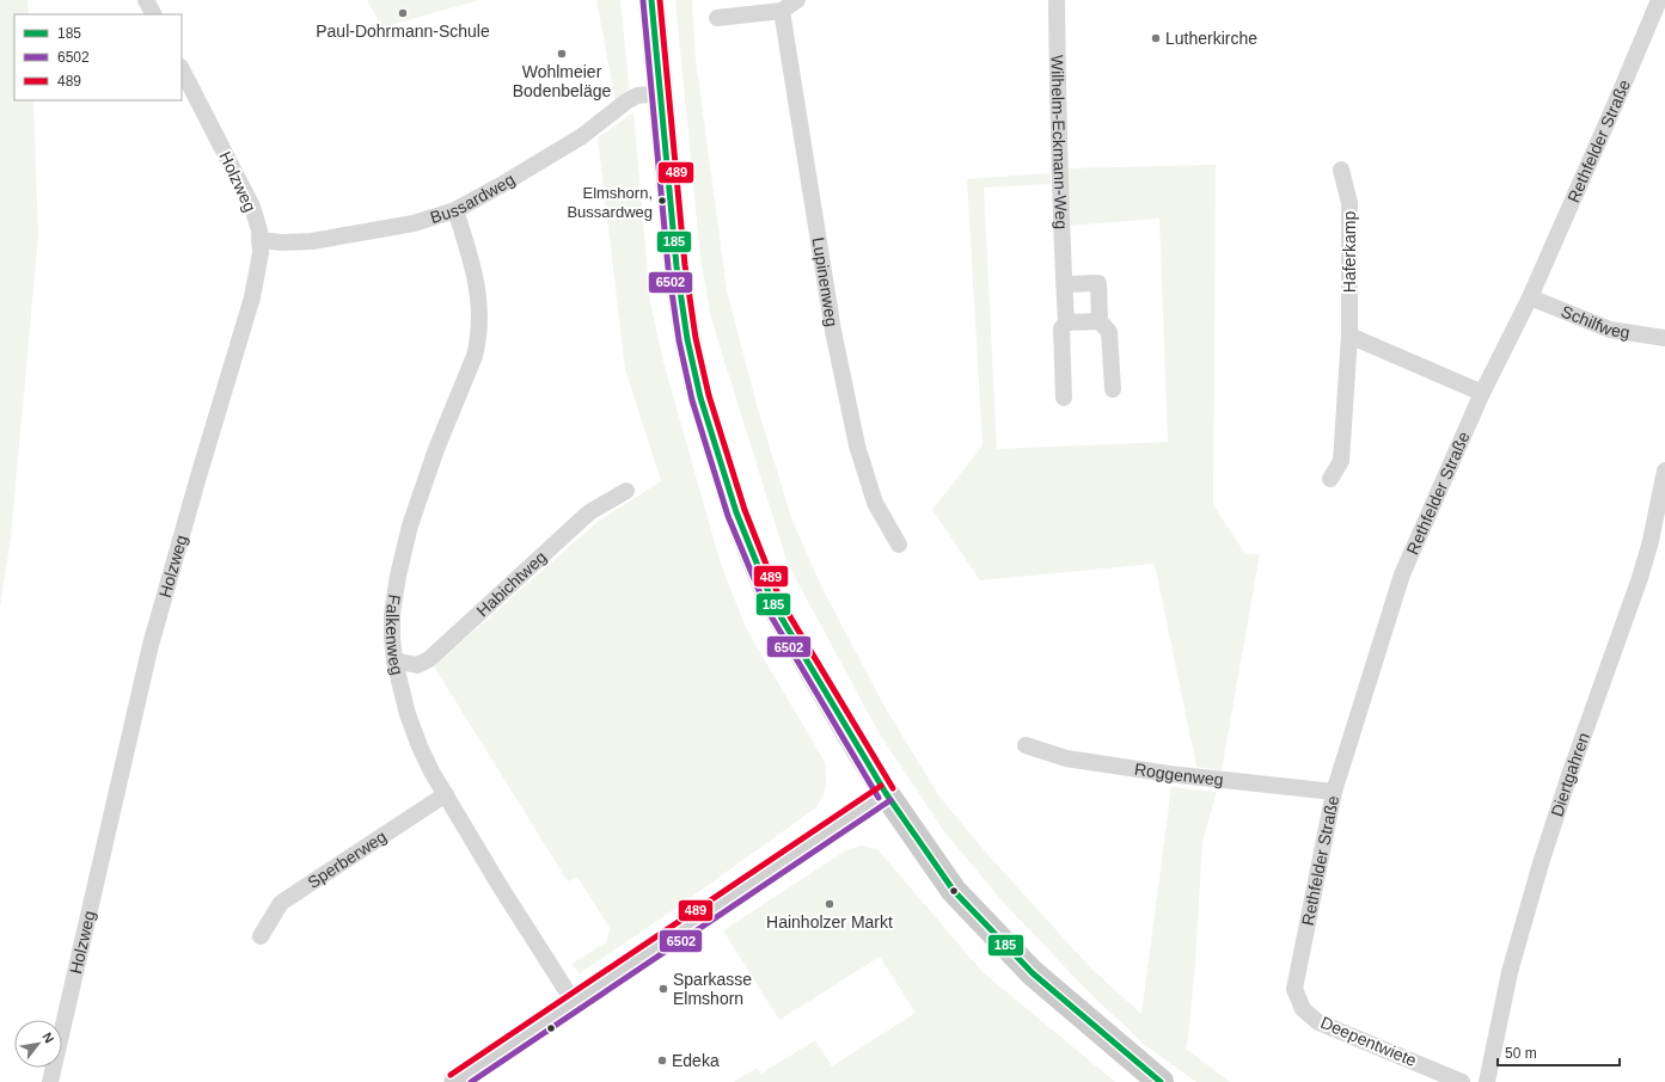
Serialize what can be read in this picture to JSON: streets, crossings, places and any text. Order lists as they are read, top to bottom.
{
  "streets": {
    "street": [
      "Rethfelder Straße",
      "Wilhelm-Eckmann-Weg",
      "Holzweg",
      "Bussardweg",
      "Haferkamp",
      "Lupinenweg",
      "Schilfweg",
      "Habichtweg",
      "Falkenweg",
      "Roggenweg",
      "Diertgahren",
      "Sperberweg",
      "Deepentwiete"
    ]
  },
  "crossings": [
    ["Rethfelder Straße", "Schilfweg"],
    ["Rethfelder Straße", "Roggenweg"],
    ["Rethfelder Straße", "Deepentwiete"],
    ["Holzweg", "Bussardweg"],
    ["Bussardweg", "Falkenweg"],
    ["Habichtweg", "Falkenweg"],
    ["Falkenweg", "Sperberweg"]
  ],
  "places": [
    "Paul-Dohrmann-Schule",
    "Lutherkirche",
    "Wohlmeier Bodenbeläge",
    "Elmshorn, Bussardweg",
    "Hainholzer Markt",
    "Sparkasse Elmshorn",
    "Edeka"
  ],
  "lines": ["transit line 185", "transit line 489", "transit line 6502"],
  "legend": ["185", "6502", "489"],
  "scale_bar": "50 m",
  "north": "top right"
}
